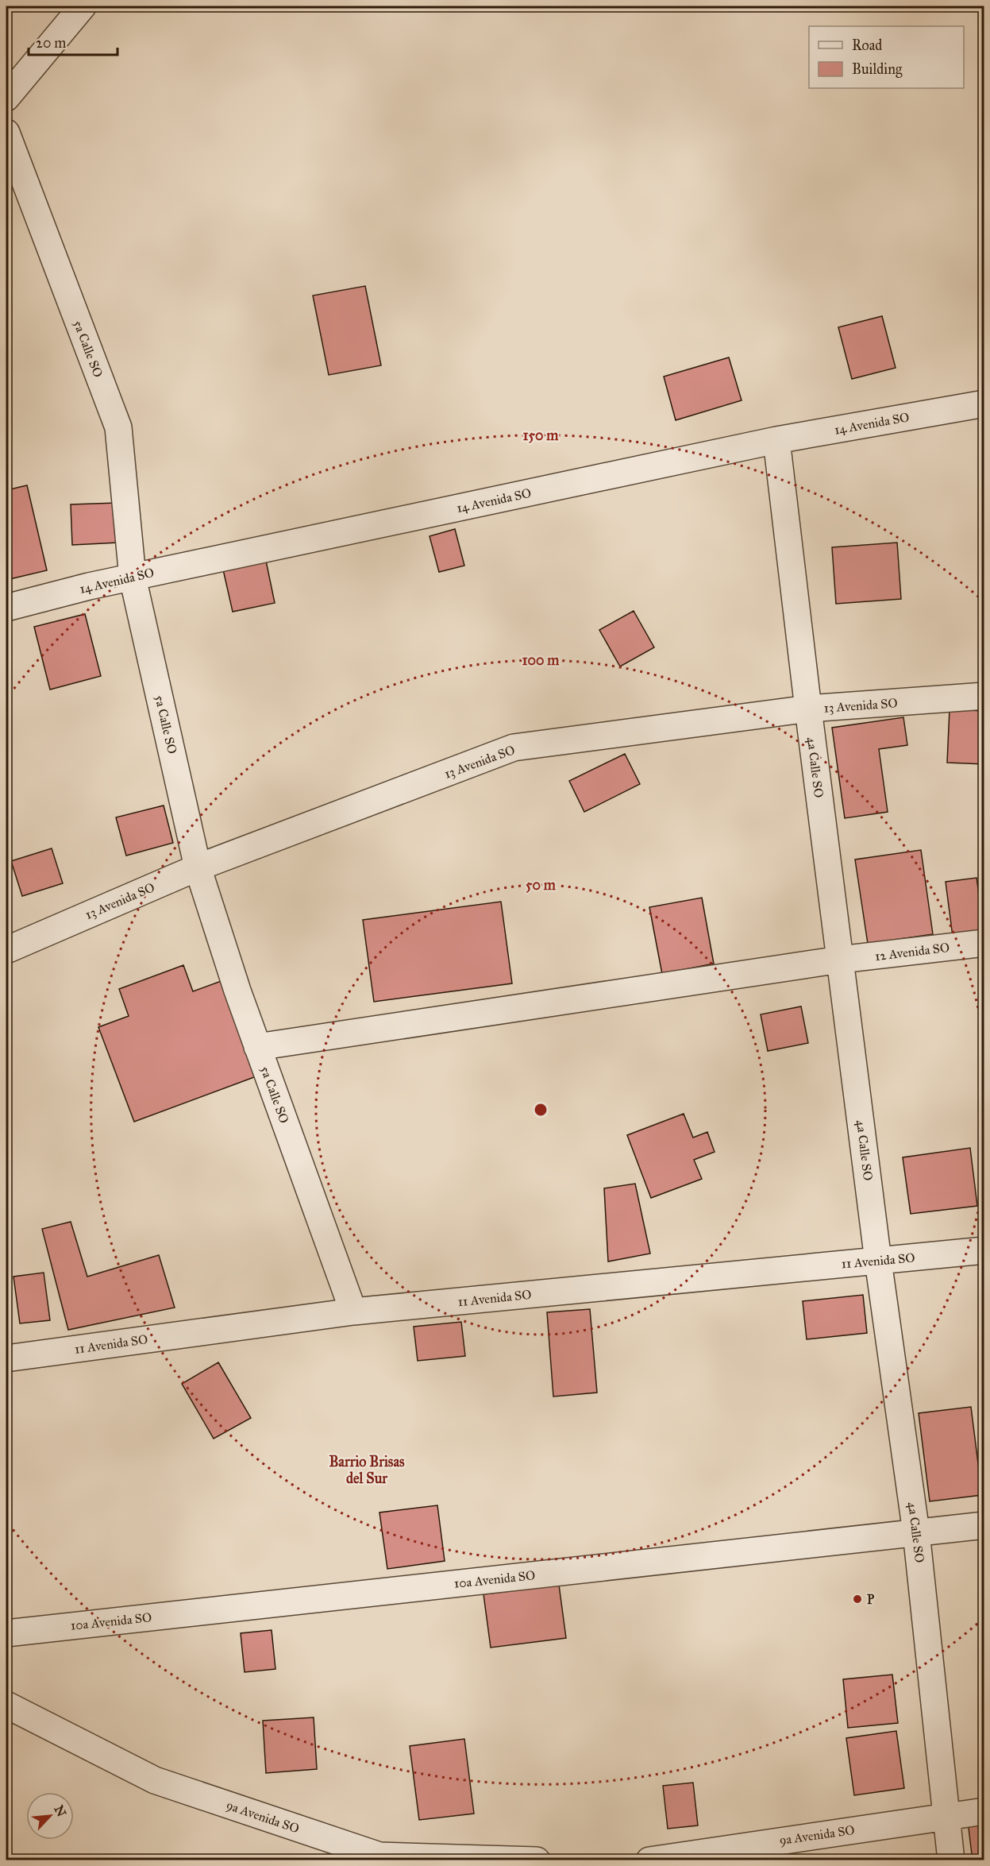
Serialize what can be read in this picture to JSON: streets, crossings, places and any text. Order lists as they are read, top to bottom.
{
  "streets": {
    "street": [
      "5a Calle SO",
      "14 Avenida SO",
      "13 Avenida SO",
      "4a Calle SO",
      "12 Avenida SO",
      "11 Avenida SO",
      "10a Avenida SO",
      "9a Avenida SO"
    ]
  },
  "crossings": [
    ["5a Calle SO", "14 Avenida SO"],
    ["5a Calle SO", "13 Avenida SO"],
    ["5a Calle SO", "12 Avenida SO"],
    ["5a Calle SO", "11 Avenida SO"],
    ["14 Avenida SO", "4a Calle SO"],
    ["13 Avenida SO", "4a Calle SO"],
    ["4a Calle SO", "12 Avenida SO"],
    ["4a Calle SO", "11 Avenida SO"],
    ["4a Calle SO", "10a Avenida SO"],
    ["4a Calle SO", "9a Avenida SO"]
  ],
  "districts": ["Barrio Brisas del Sur"],
  "places": ["P"],
  "legend": ["Road", "Building"],
  "scale_bar": "20 m",
  "north": "top right",
  "rings": ["150 m", "100 m", "50 m"]
}
